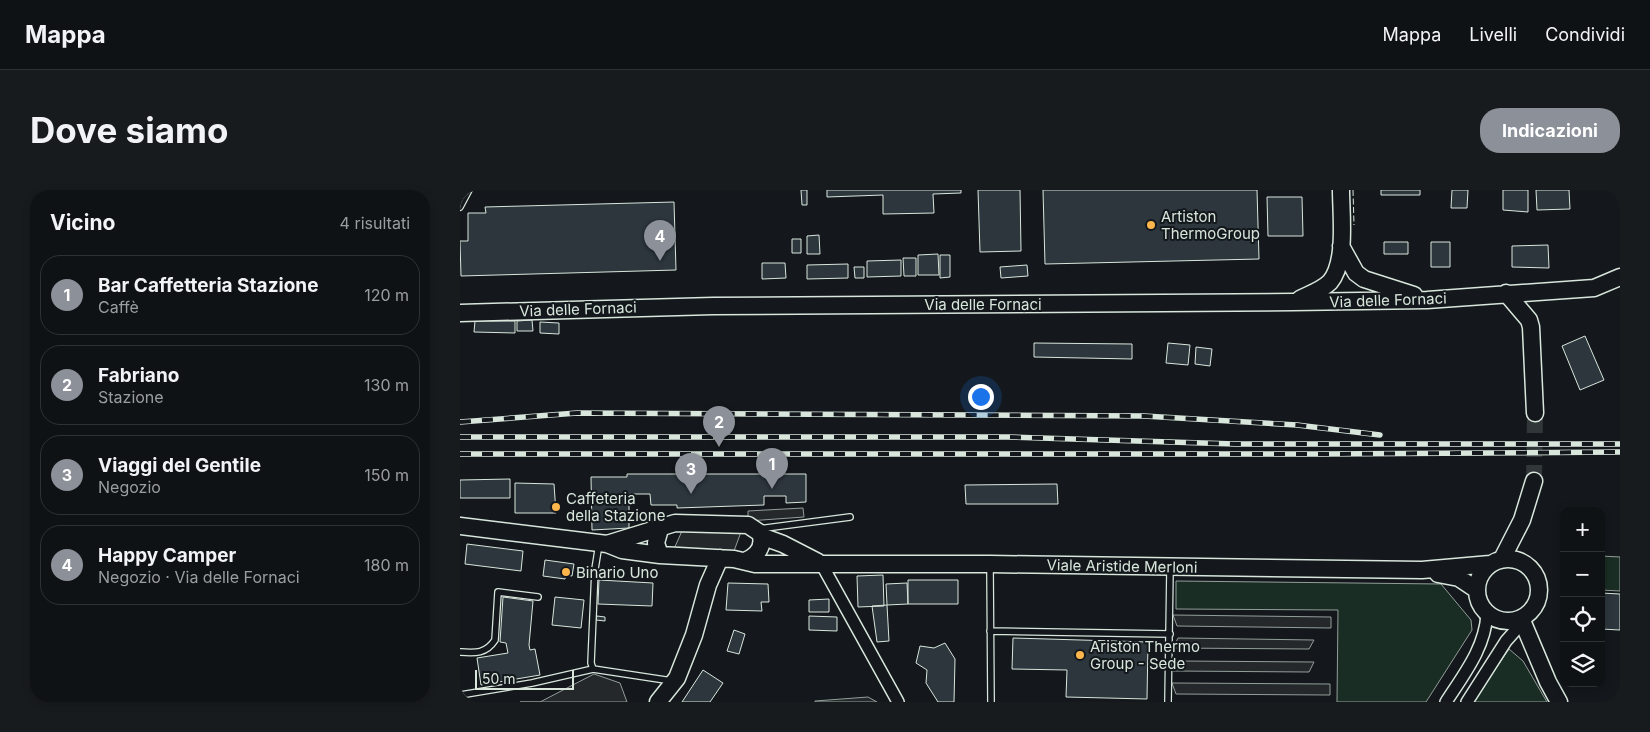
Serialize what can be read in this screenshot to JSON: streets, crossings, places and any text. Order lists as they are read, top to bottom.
{
  "streets": {
    "main road": ["Via delle Fornaci", "Viale Aristide Merloni"]
  },
  "places": [
    "Artiston ThermoGroup",
    "Caffeteria della Stazione",
    "Binario Uno",
    "Ariston Thermo Group - Sede"
  ],
  "scale_bar": "50 m",
  "page": {
    "header": "Mappa",
    "nav": ["Mappa", "Livelli", "Condividi"],
    "buttons": "Indicazioni",
    "title": "Dove siamo",
    "heading": ["Vicino", "4 risultati"],
    "pins": [
      "4",
      "2",
      "1",
      "3"
    ],
    "list": [
      {
        "mark": "1",
        "name": "Bar Caffetteria Stazione",
        "note": "Caffè",
        "value": "120 m"
      },
      {
        "mark": "2",
        "name": "Fabriano",
        "note": "Stazione",
        "value": "130 m"
      },
      {
        "mark": "3",
        "name": "Viaggi del Gentile",
        "note": "Negozio",
        "value": "150 m"
      },
      {
        "mark": "4",
        "name": "Happy Camper",
        "note": "Negozio · Via delle Fornaci",
        "value": "180 m"
      }
    ],
    "map_buttons": ["+", "−"],
    "scale": "50 m"
  }
}
